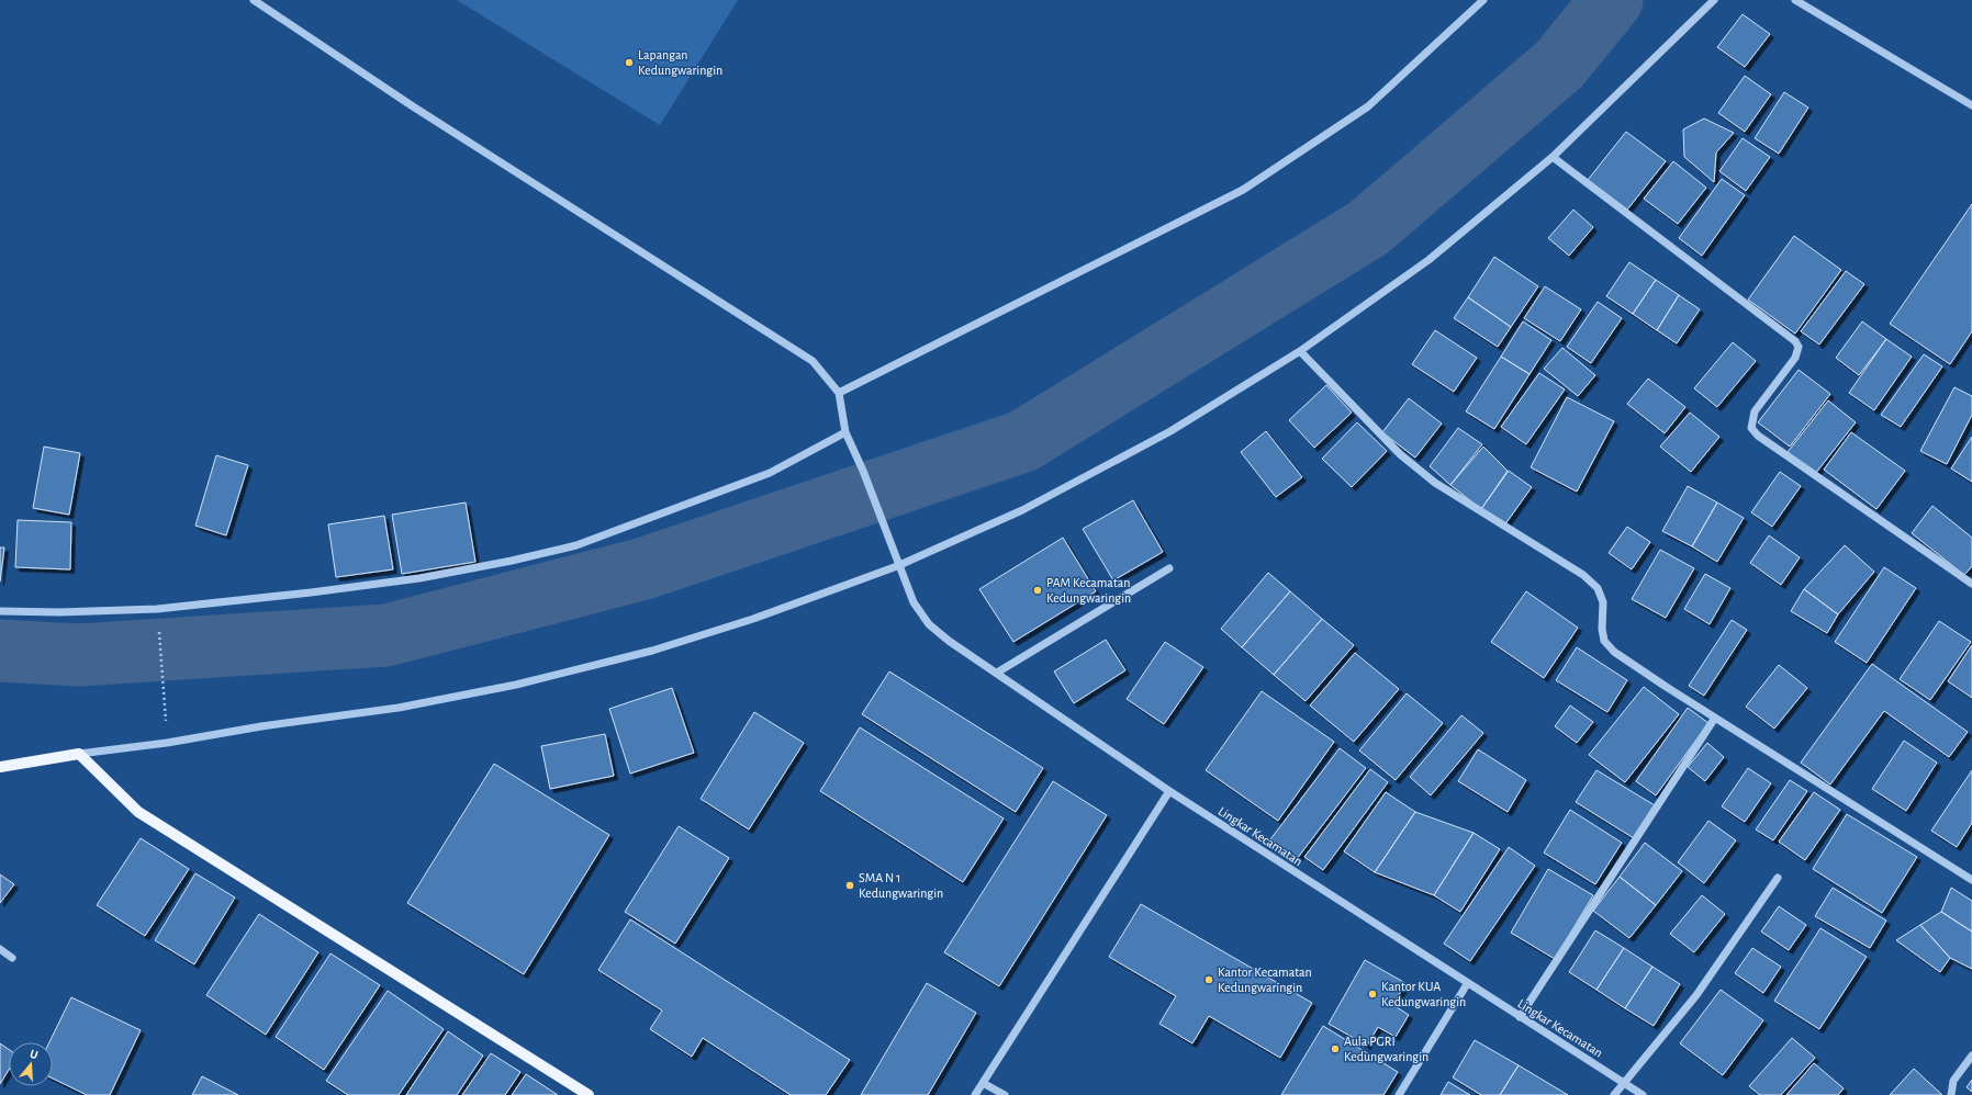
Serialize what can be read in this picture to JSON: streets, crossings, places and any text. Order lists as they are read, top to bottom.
{
  "streets": {
    "street": ["Lingkar Kecamatan"]
  },
  "places": [
    "Lapangan Kedungwaringin",
    "PAM Kecamatan Kedungwaringin",
    "SMA N 1 Kedungwaringin",
    "Kantor Kecamatan Kedungwaringin",
    "Kantor KUA Kedungwaringin",
    "Aula PGRI Kedungwaringin"
  ],
  "north": "top"
}
